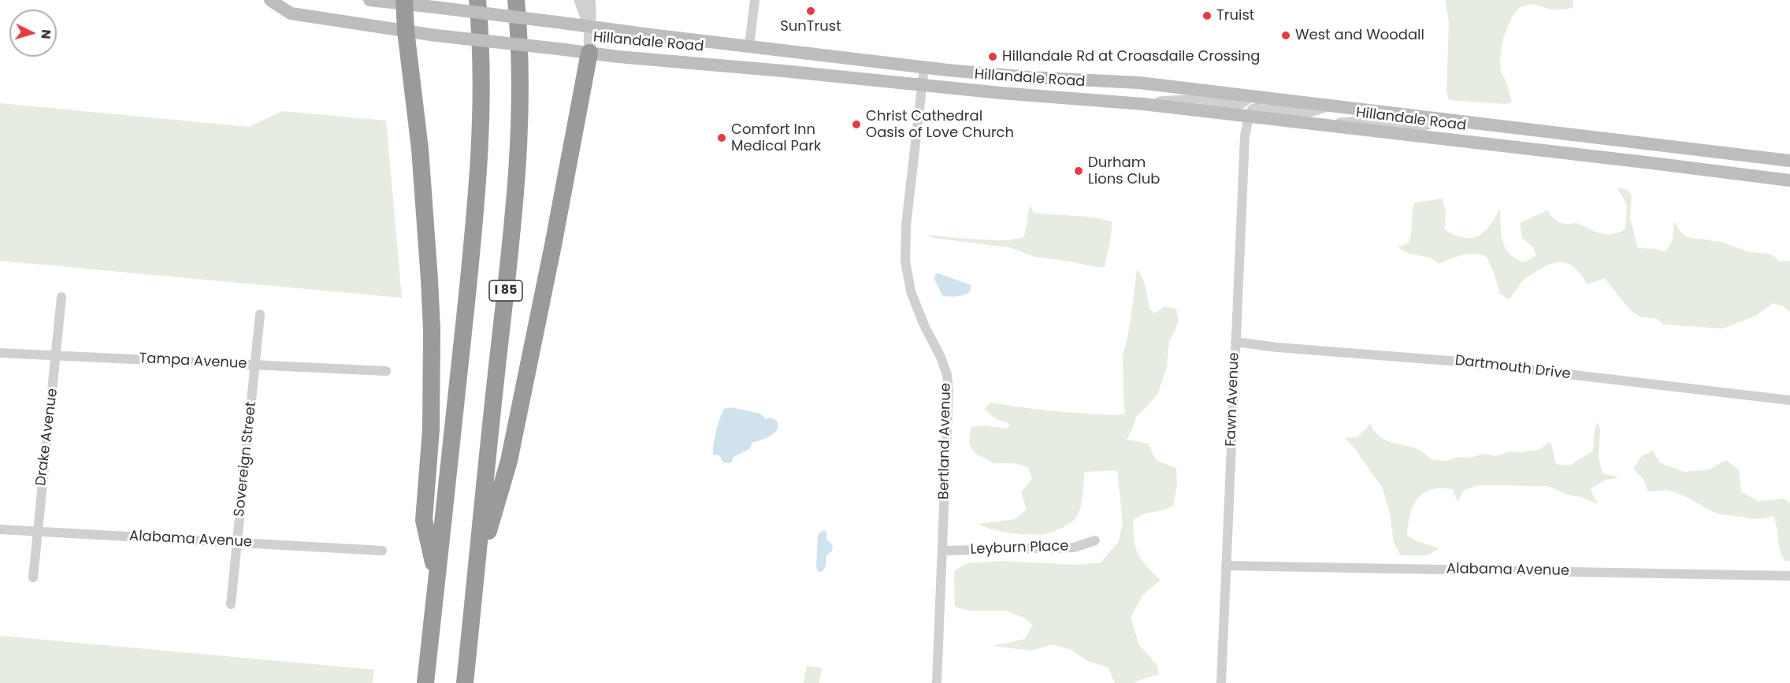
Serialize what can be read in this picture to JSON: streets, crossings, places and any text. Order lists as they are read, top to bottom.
{
  "streets": {
    "highway": ["I 85"],
    "main road": ["Hillandale Road"],
    "street": [
      "Tampa Avenue",
      "Dartmouth Drive",
      "Fawn Avenue",
      "Drake Avenue",
      "Bertland Avenue",
      "Sovereign Street",
      "Alabama Avenue",
      "Leyburn Place"
    ]
  },
  "crossings": [
    ["Hillandale Road", "Fawn Avenue"],
    ["Hillandale Road", "Bertland Avenue"],
    ["Tampa Avenue", "Drake Avenue"],
    ["Tampa Avenue", "Sovereign Street"],
    ["Dartmouth Drive", "Fawn Avenue"],
    ["Fawn Avenue", "Alabama Avenue"],
    ["Drake Avenue", "Alabama Avenue"],
    ["Bertland Avenue", "Leyburn Place"],
    ["Sovereign Street", "Alabama Avenue"]
  ],
  "places": [
    "SunTrust",
    "Truist",
    "West and Woodall",
    "Hillandale Rd at Croasdaile Crossing",
    "Christ Cathedral Oasis of Love Church",
    "Comfort Inn Medical Park",
    "Durham Lions Club"
  ],
  "north": "right"
}
